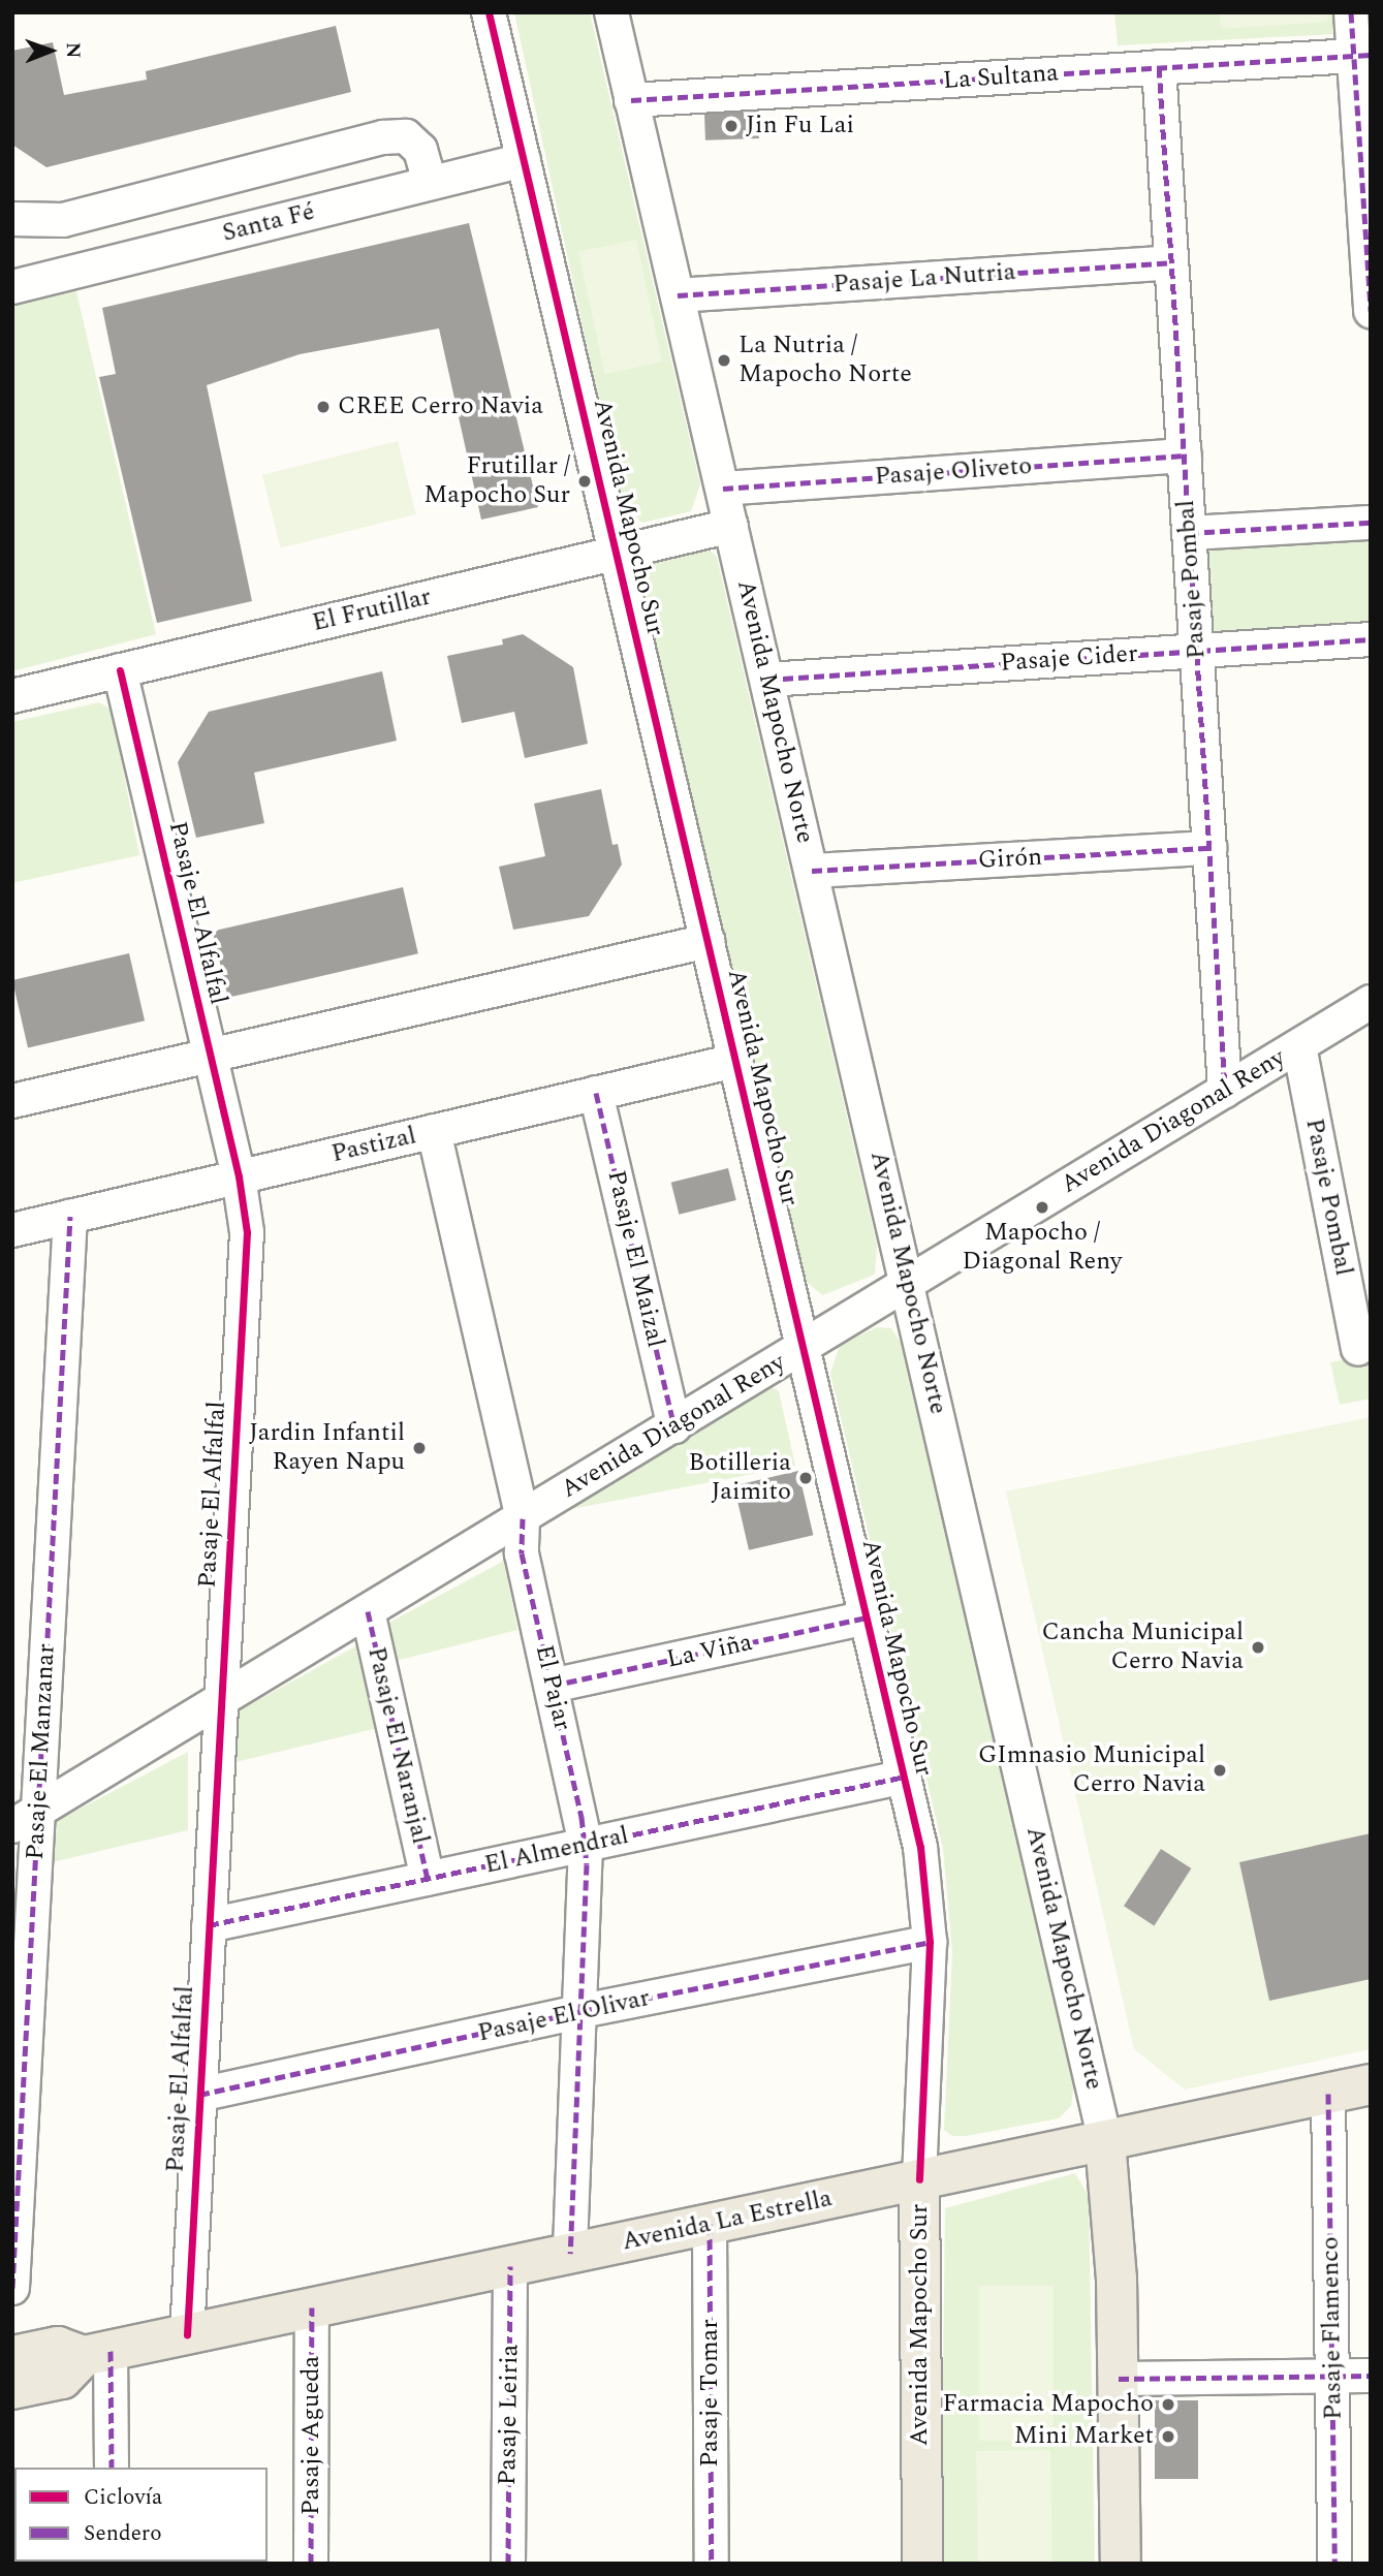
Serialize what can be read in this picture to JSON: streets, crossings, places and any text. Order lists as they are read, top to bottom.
{
  "streets": {
    "main road": ["Avenida Mapocho Sur", "Avenida Mapocho Norte", "Avenida La Estrella"],
    "street": [
      "La Sultana",
      "Santa Fé",
      "Pasaje La Nutria",
      "Pasaje Oliveto",
      "Pasaje Pombal",
      "El Frutillar",
      "Pasaje Cider",
      "Girón",
      "Pasaje El Alfalfal",
      "Avenida Diagonal Reny",
      "Pastizal",
      "Pasaje El Maizal",
      "La Viña",
      "El Pajar",
      "Pasaje El Naranjal",
      "Pasaje El Manzanar",
      "El Almendral",
      "Pasaje El Olivar",
      "Pasaje Flamenco",
      "Pasaje Tomar",
      "Pasaje Leiria",
      "Pasaje Agueda"
    ]
  },
  "crossings": [
    ["La Sultana", "Pasaje Pombal"],
    ["La Sultana", "Avenida Mapocho Norte"],
    ["Santa Fé", "Avenida Mapocho Sur"],
    ["Pasaje La Nutria", "Pasaje Pombal"],
    ["Pasaje La Nutria", "Avenida Mapocho Norte"],
    ["Pasaje Oliveto", "Pasaje Pombal"],
    ["Pasaje Oliveto", "Avenida Mapocho Norte"],
    ["Avenida Mapocho Sur", "El Frutillar"],
    ["Avenida Mapocho Sur", "Avenida Diagonal Reny"],
    ["Avenida Mapocho Sur", "Pastizal"],
    ["Avenida Mapocho Sur", "La Viña"],
    ["Avenida Mapocho Sur", "El Almendral"],
    ["Avenida Mapocho Sur", "Pasaje El Olivar"],
    ["Avenida Mapocho Sur", "Avenida La Estrella"],
    ["Pasaje Pombal", "Pasaje Cider"],
    ["Pasaje Pombal", "Girón"],
    ["Pasaje Pombal", "Avenida Diagonal Reny"],
    ["El Frutillar", "Avenida Mapocho Norte"],
    ["El Frutillar", "Pasaje El Alfalfal"],
    ["Pasaje Cider", "Avenida Mapocho Norte"],
    ["Avenida Mapocho Norte", "Girón"],
    ["Avenida Mapocho Norte", "Avenida Diagonal Reny"],
    ["Avenida Mapocho Norte", "Avenida La Estrella"],
    ["Pasaje El Alfalfal", "Avenida Diagonal Reny"],
    ["Pasaje El Alfalfal", "Pastizal"],
    ["Pasaje El Alfalfal", "El Almendral"],
    ["Pasaje El Alfalfal", "Pasaje El Olivar"],
    ["Pasaje El Alfalfal", "Avenida La Estrella"],
    ["Avenida Diagonal Reny", "Pasaje El Maizal"],
    ["Avenida Diagonal Reny", "El Pajar"],
    ["Avenida Diagonal Reny", "Pasaje El Naranjal"],
    ["Avenida Diagonal Reny", "Pasaje El Manzanar"],
    ["Pastizal", "Pasaje El Maizal"],
    ["Pastizal", "El Pajar"],
    ["Pastizal", "Pasaje El Manzanar"],
    ["La Viña", "El Pajar"],
    ["El Pajar", "El Almendral"],
    ["El Pajar", "Pasaje El Olivar"],
    ["El Pajar", "Avenida La Estrella"],
    ["Pasaje El Naranjal", "El Almendral"],
    ["Avenida La Estrella", "Pasaje Flamenco"],
    ["Avenida La Estrella", "Pasaje Tomar"],
    ["Avenida La Estrella", "Pasaje Leiria"],
    ["Avenida La Estrella", "Pasaje Agueda"]
  ],
  "places": [
    "Jin Fu Lai",
    "La Nutria / Mapocho Norte",
    "CREE Cerro Navia",
    "Frutillar / Mapocho Sur",
    "Mapocho / Diagonal Reny",
    "Jardin Infantil Rayen Napu",
    "Botilleria Jaimito",
    "Cancha Municipal Cerro Navia",
    "GImnasio Municipal Cerro Navia",
    "Farmacia Mapocho",
    "Mini Market"
  ],
  "legend": ["Ciclovía", "Sendero"],
  "north": "right"
}
